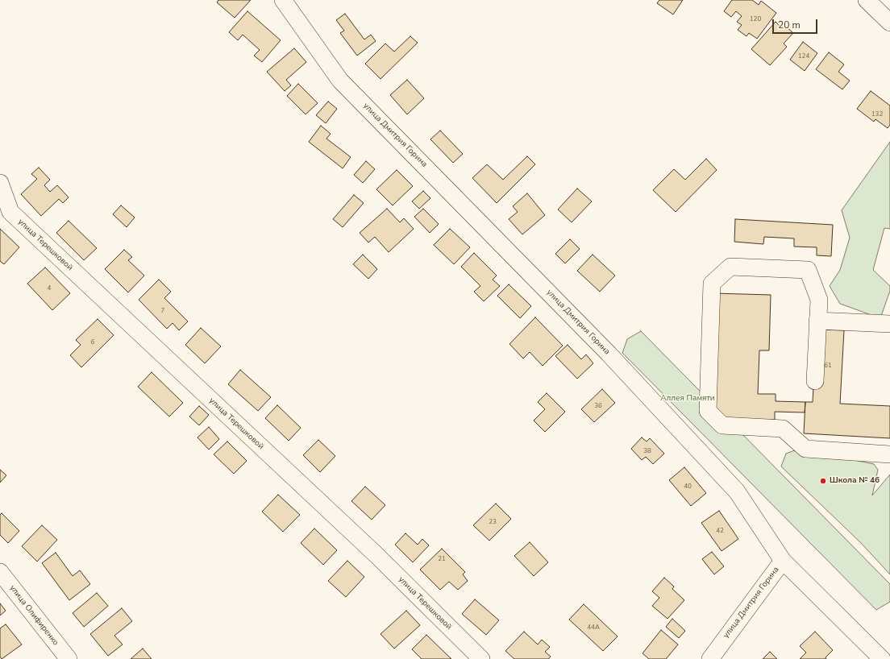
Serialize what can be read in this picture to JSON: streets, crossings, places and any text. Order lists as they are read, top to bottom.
{
  "streets": {
    "street": ["улица Дмитрия Горина", "улица Терешковой", "улица Олифиренко"]
  },
  "parks": ["Аллея Памяти"],
  "places": ["Школа № 46"],
  "house_numbers": [
    "120",
    "124",
    "132",
    "4",
    "7",
    "6",
    "61",
    "36",
    "38",
    "40",
    "23",
    "42",
    "21",
    "44А"
  ],
  "scale_bar": "20 m"
}
